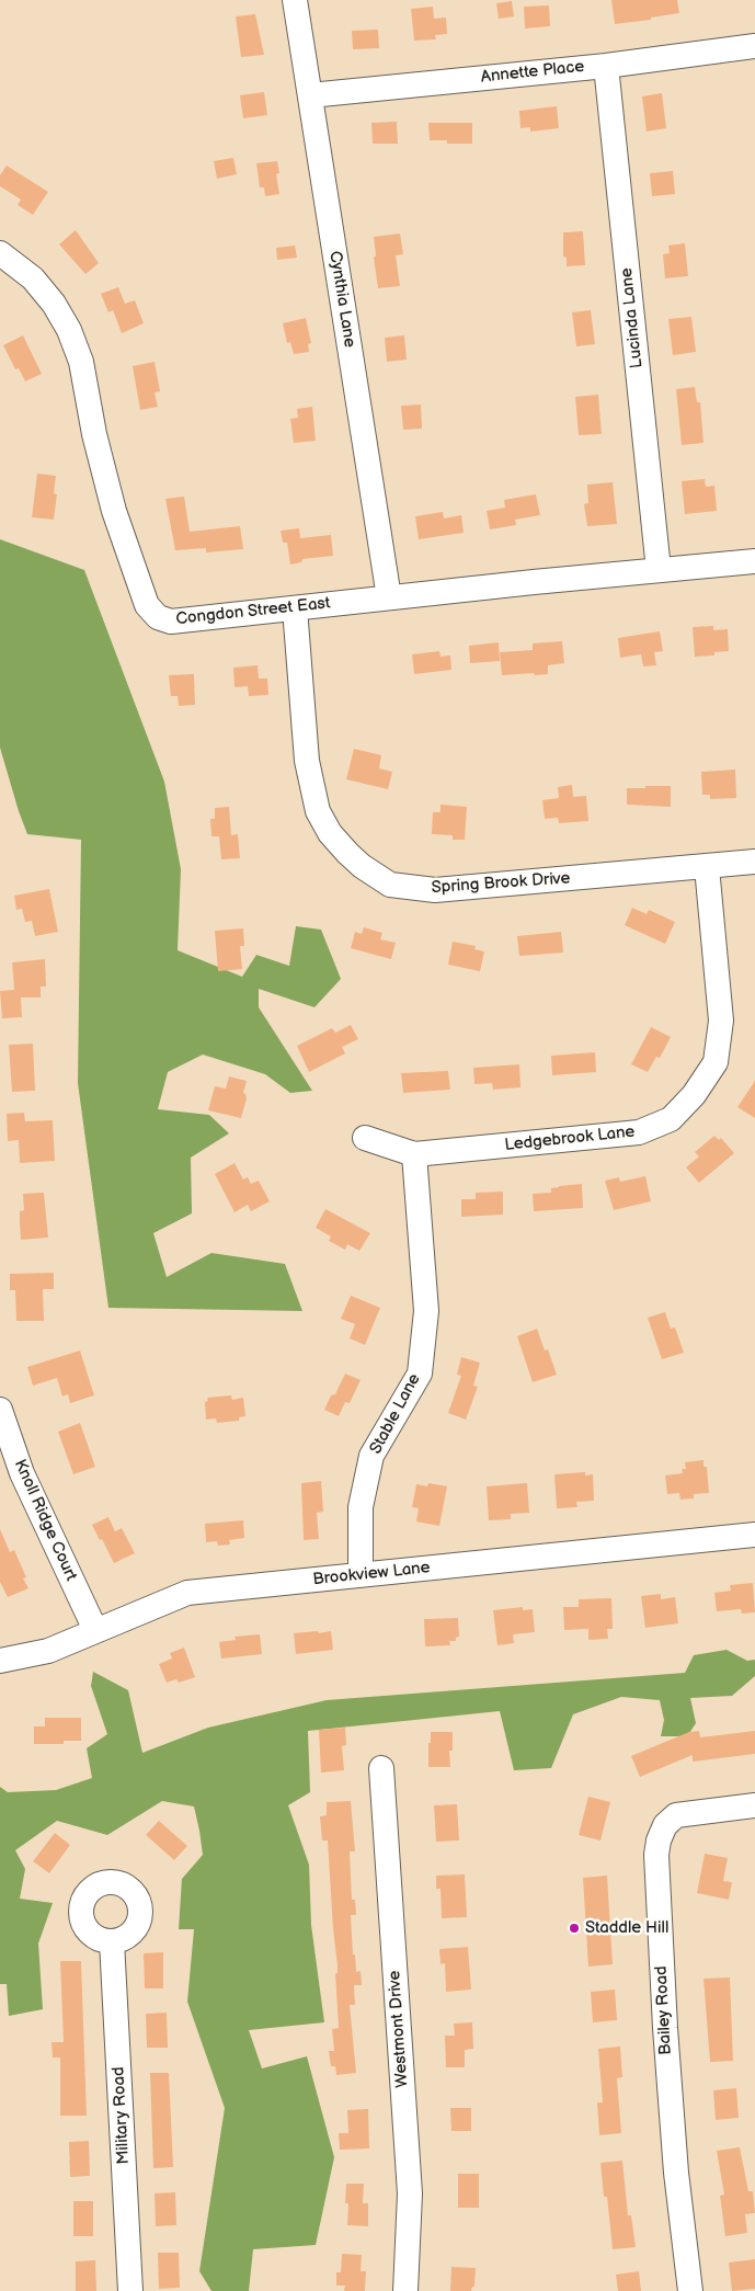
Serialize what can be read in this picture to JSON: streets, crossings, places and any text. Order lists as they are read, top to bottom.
{
  "streets": {
    "street": [
      "Annette Place",
      "Cynthia Lane",
      "Lucinda Lane",
      "Congdon Street East",
      "Spring Brook Drive",
      "Ledgebrook Lane",
      "Stable Lane",
      "Knoll Ridge Court",
      "Brookview Lane",
      "Bailey Road",
      "Westmont Drive",
      "Military Road"
    ]
  },
  "crossings": [
    ["Annette Place", "Cynthia Lane"],
    ["Annette Place", "Lucinda Lane"],
    ["Cynthia Lane", "Congdon Street East"],
    ["Lucinda Lane", "Congdon Street East"],
    ["Congdon Street East", "Spring Brook Drive"],
    ["Spring Brook Drive", "Ledgebrook Lane"],
    ["Ledgebrook Lane", "Stable Lane"],
    ["Stable Lane", "Brookview Lane"],
    ["Knoll Ridge Court", "Brookview Lane"]
  ],
  "places": ["Staddle Hill"]
}
